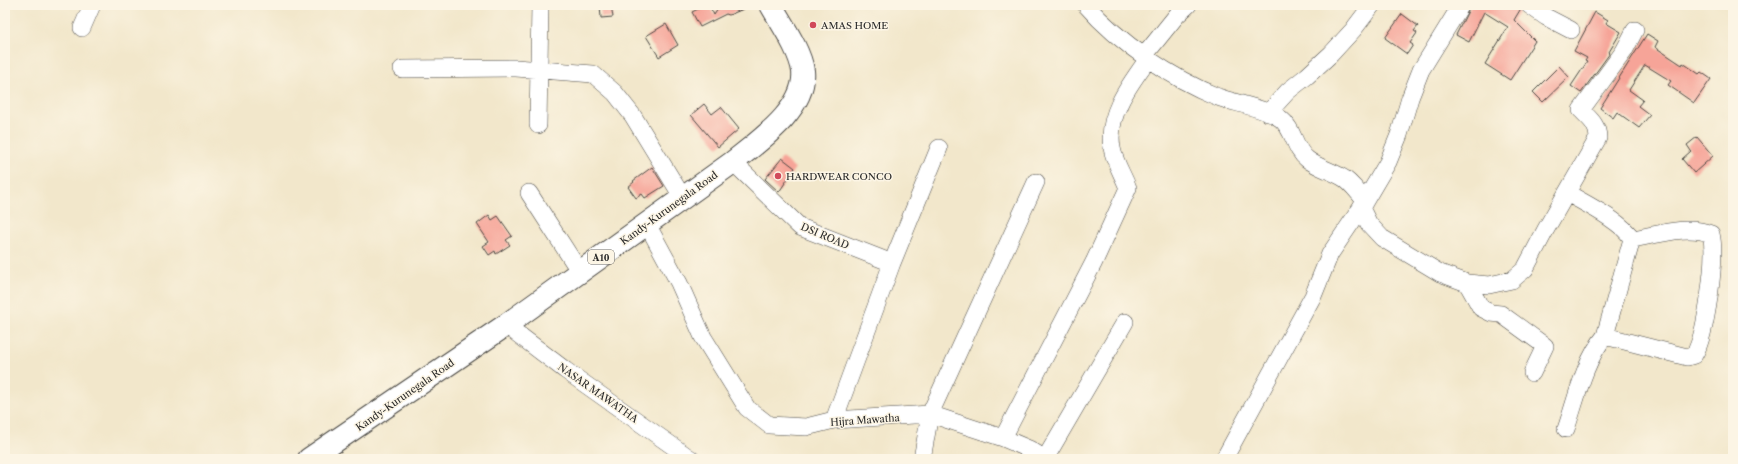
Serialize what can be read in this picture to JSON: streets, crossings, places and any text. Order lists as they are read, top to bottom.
{
  "streets": {
    "highway": ["Kandy-Kurunegala Road", "A10"],
    "street": ["DSI ROAD", "NASAR MAWATHA", "Hijra Mawatha"]
  },
  "crossings": [
    ["Kandy-Kurunegala Road", "DSI ROAD"],
    ["Kandy-Kurunegala Road", "NASAR MAWATHA"],
    ["Kandy-Kurunegala Road", "Hijra Mawatha"]
  ],
  "places": ["AMAS HOME", "HARDWEAR CONCO"]
}
